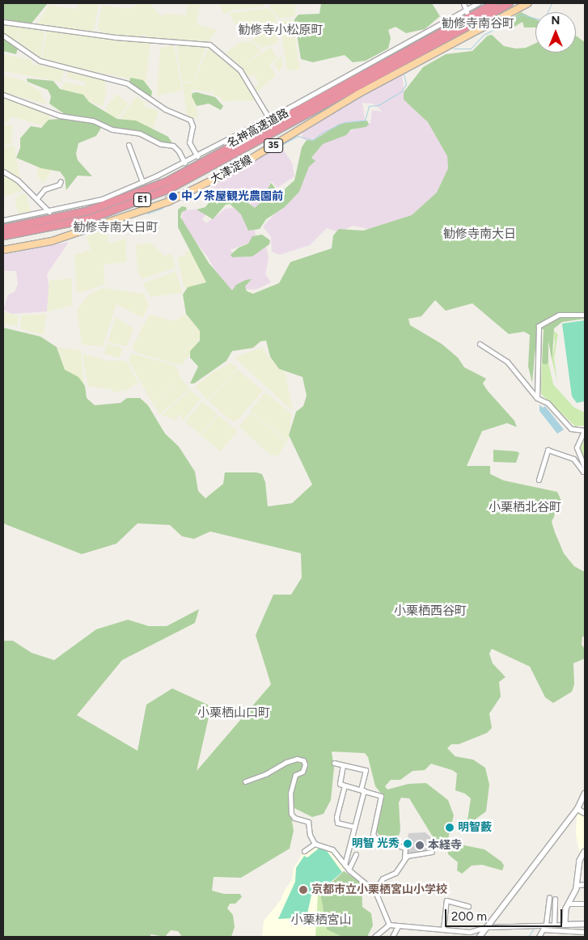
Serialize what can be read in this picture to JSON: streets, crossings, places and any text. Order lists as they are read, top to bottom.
{
  "streets": {
    "highway": ["名神高速道路", "E1"],
    "main road": ["35", "大津淀線"]
  },
  "districts": [
    "勧修寺南谷町",
    "勧修寺小松原町",
    "勧修寺南大日町",
    "勧修寺南大日",
    "小栗栖北谷町",
    "小栗栖西谷町",
    "小栗栖山口町",
    "小栗栖宮山"
  ],
  "places": [
    "中ノ茶屋観光農園前",
    "明智藪",
    "明智 光秀",
    "本経寺",
    "京都市立小栗栖宮山小学校"
  ],
  "scale_bar": "200 m",
  "north": "top"
}
